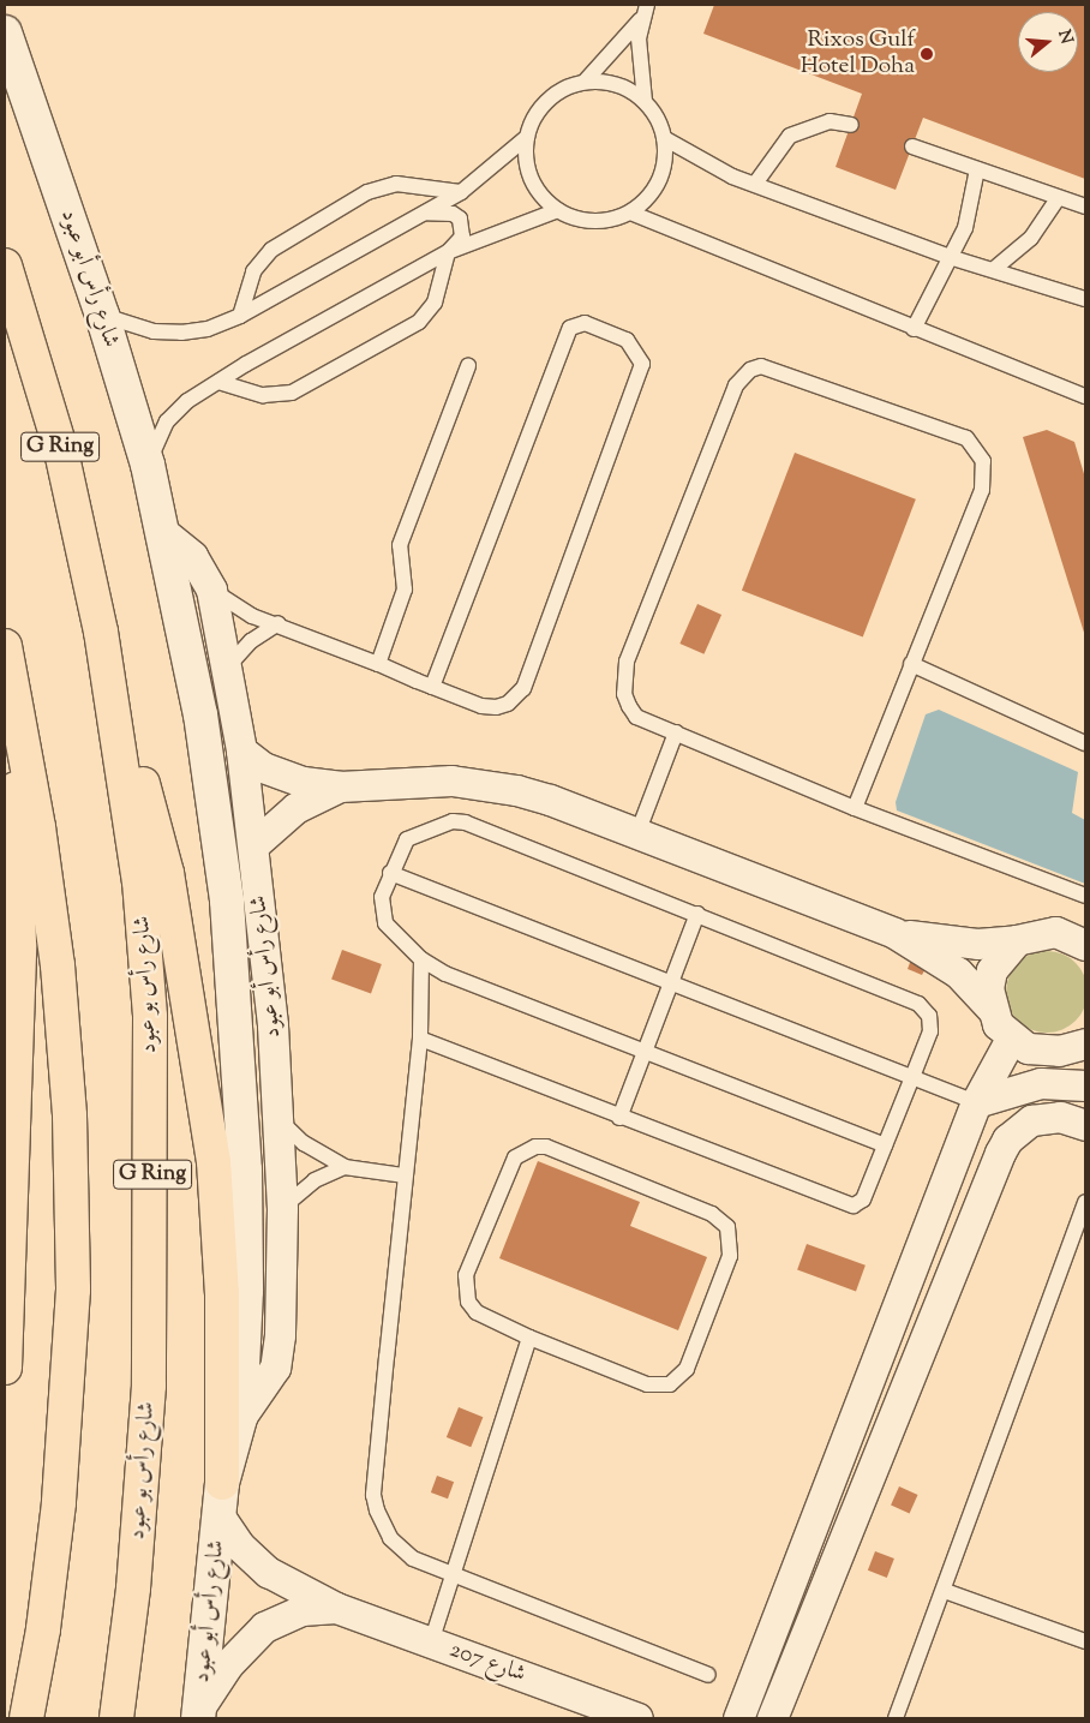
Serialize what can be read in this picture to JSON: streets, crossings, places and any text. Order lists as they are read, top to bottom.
{
  "streets": {
    "highway": ["G Ring", "شارع رأس بو عبود"],
    "street": ["شارع رأس أبو عبود", "شارع 207"]
  },
  "crossings": [
    ["شارع رأس أبو عبود", "شارع 207"]
  ],
  "places": ["Rixos Gulf Hotel Doha"],
  "north": "right"
}
